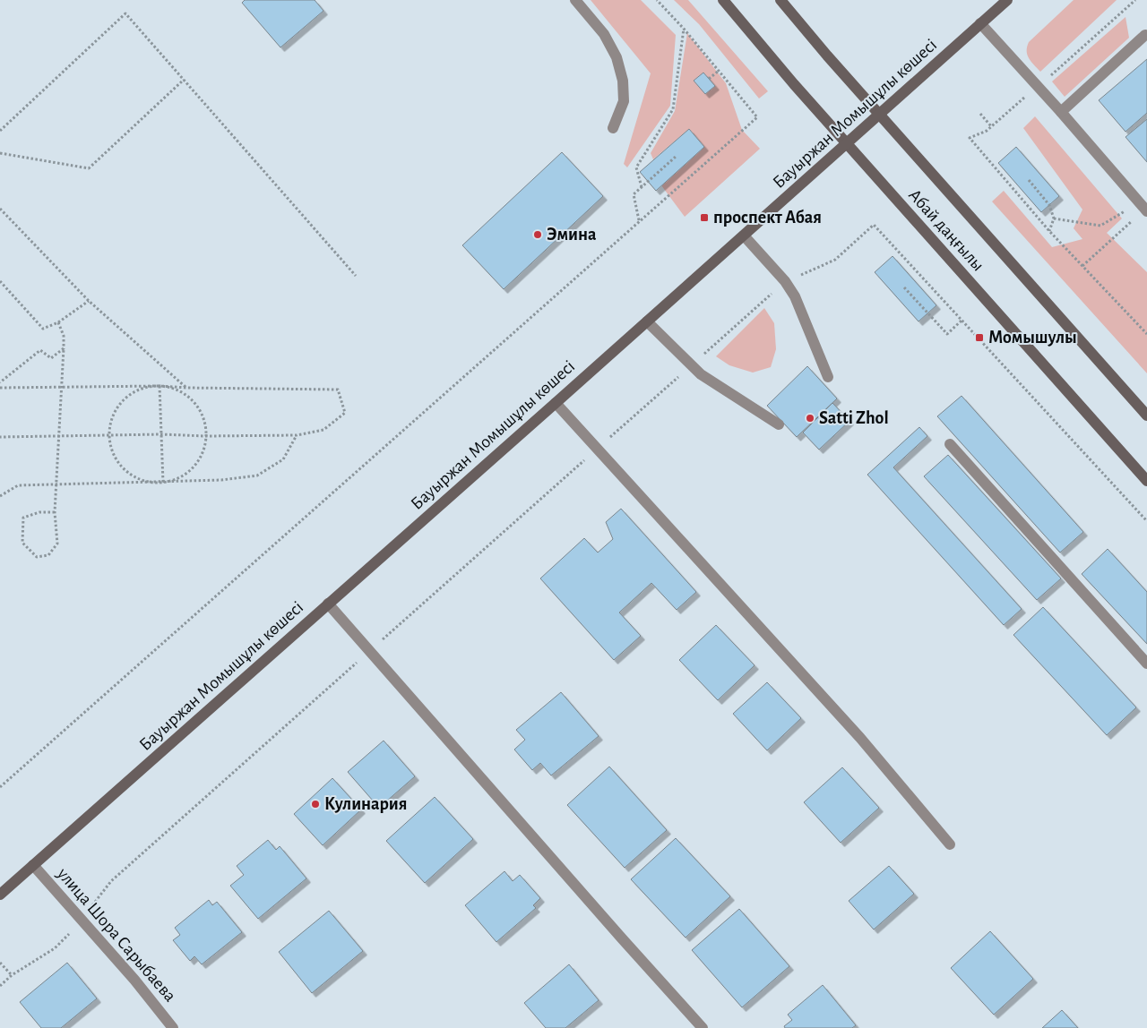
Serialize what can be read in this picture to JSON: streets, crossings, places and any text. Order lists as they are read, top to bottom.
{
  "streets": {
    "main road": ["Бауыржан Момышұлы көшесі", "Абай даңғылы"],
    "street": ["улица Шора Сарыбаева"]
  },
  "crossings": [
    ["Бауыржан Момышұлы көшесі", "Абай даңғылы"],
    ["Бауыржан Момышұлы көшесі", "улица Шора Сарыбаева"]
  ],
  "places": {
    "transit": ["проспект Абая", "Момышулы"],
    "other": ["Эмина", "Satti Zhol", "Кулинария"]
  }
}
